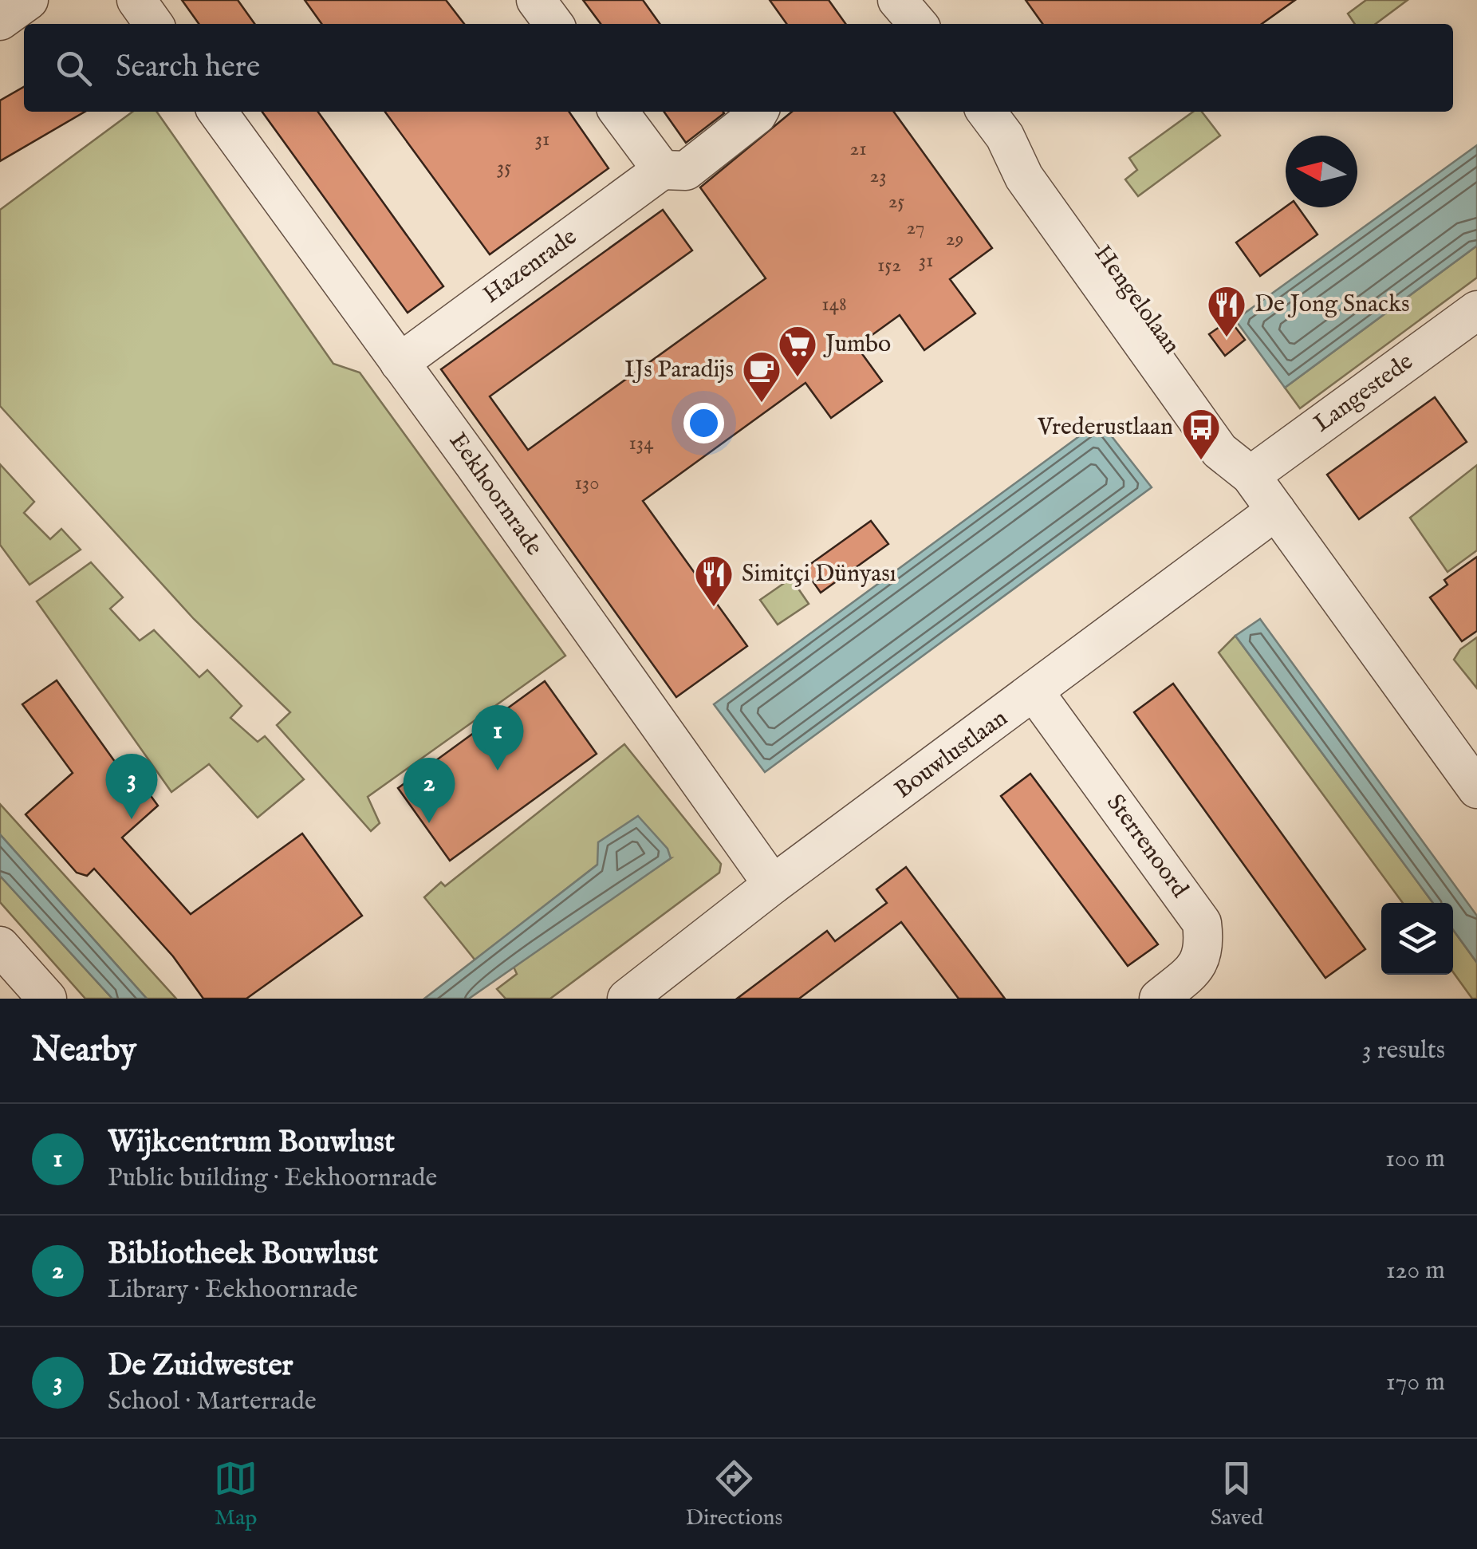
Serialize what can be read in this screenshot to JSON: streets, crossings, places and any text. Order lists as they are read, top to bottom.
{
  "streets": {
    "street": [
      "Hazenrade",
      "Hengelolaan",
      "Langestede",
      "Eekhoornrade",
      "Bouwlustlaan",
      "Sterrenoord"
    ]
  },
  "crossings": [
    ["Hazenrade", "Eekhoornrade"],
    ["Hengelolaan", "Langestede"],
    ["Hengelolaan", "Bouwlustlaan"],
    ["Eekhoornrade", "Bouwlustlaan"],
    ["Bouwlustlaan", "Sterrenoord"]
  ],
  "places": {
    "restaurant": ["De Jong Snacks", "Simitçi Dünyası"],
    "supermarket": ["Jumbo"],
    "cafe": ["IJs Paradijs"],
    "bus stop": ["Vrederustlaan"]
  },
  "house_numbers": [
    "31",
    "21",
    "35",
    "23",
    "25",
    "27",
    "29",
    "31",
    "152",
    "148",
    "134",
    "130"
  ],
  "north": "left",
  "page": {
    "search": "Search here",
    "pins": ["1", "3", "2"],
    "heading": ["Nearby", "3 results"],
    "list": [
      {
        "mark": "1",
        "name": "Wijkcentrum Bouwlust",
        "note": "Public building · Eekhoornrade",
        "value": "100 m"
      },
      {
        "mark": "2",
        "name": "Bibliotheek Bouwlust",
        "note": "Library · Eekhoornrade",
        "value": "120 m"
      },
      {
        "mark": "3",
        "name": "De Zuidwester",
        "note": "School · Marterrade",
        "value": "170 m"
      }
    ],
    "nav": ["Map", "Directions", "Saved"]
  }
}
